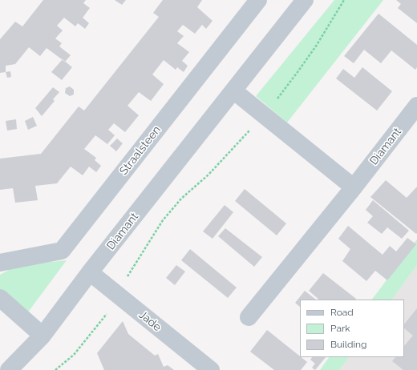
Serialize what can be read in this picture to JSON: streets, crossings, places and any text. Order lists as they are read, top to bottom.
{
  "streets": {
    "street": ["Diamant", "Straalsteen", "Jade"]
  },
  "crossings": [
    ["Diamant", "Jade"]
  ],
  "legend": ["Road", "Park", "Building"]
}
